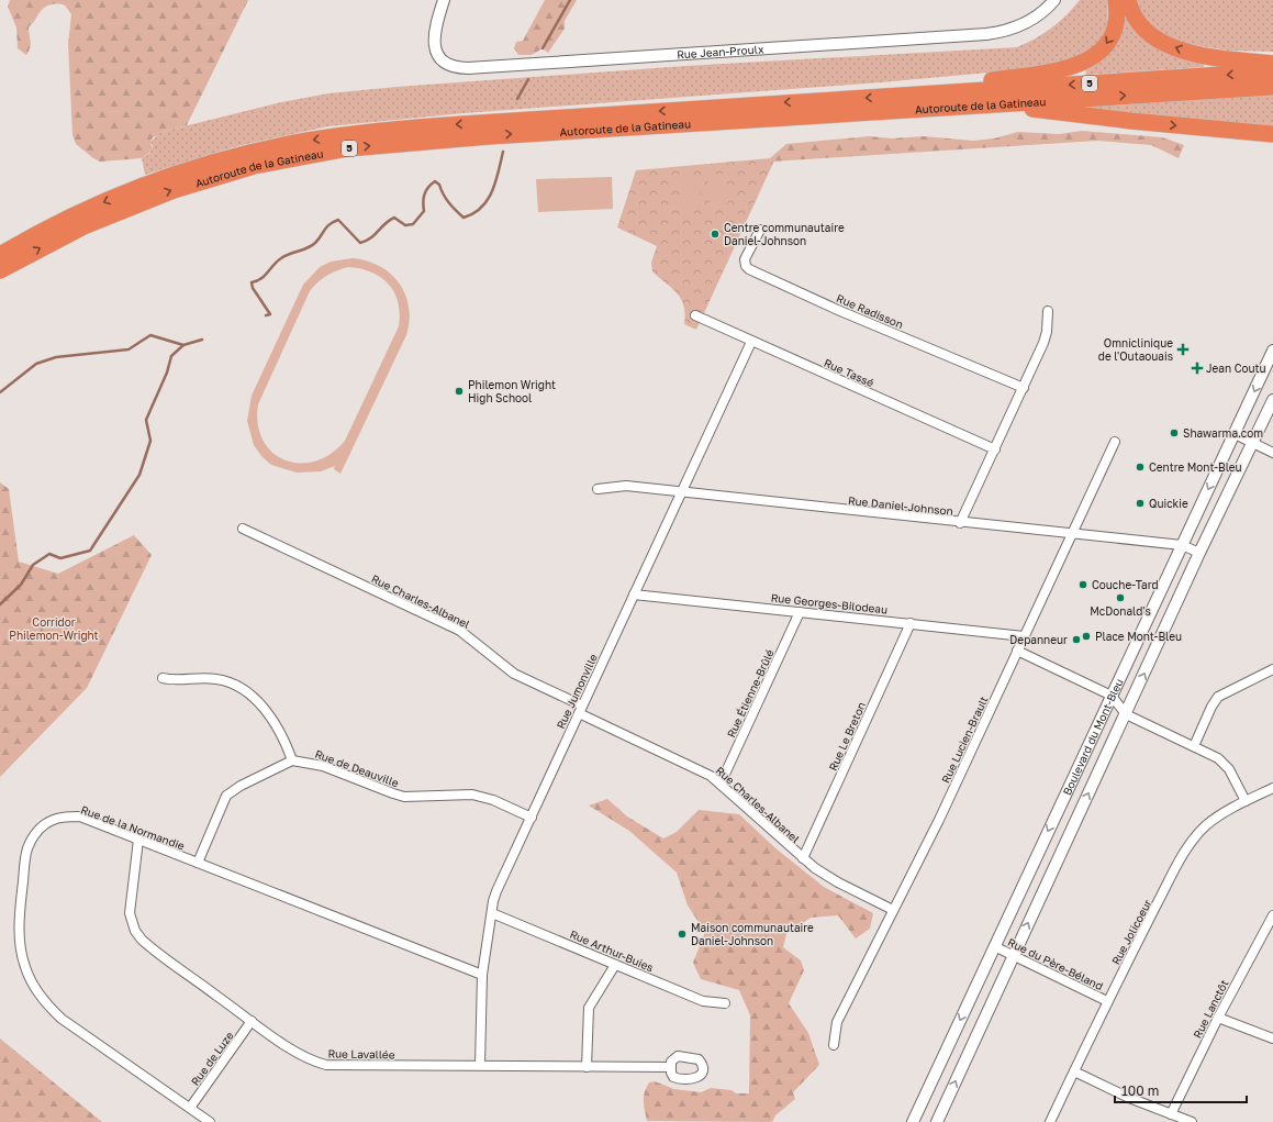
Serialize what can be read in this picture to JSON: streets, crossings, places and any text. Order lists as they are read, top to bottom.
{
  "streets": {
    "highway": ["5", "Autoroute de la Gatineau"],
    "street": [
      "Rue Jean-Proulx",
      "Rue Radisson",
      "Rue Tassé",
      "Rue Daniel-Johnson",
      "Rue Charles-Albanel",
      "Rue Georges-Bilodeau",
      "Rue Jumonville",
      "Rue Étienne-Brûlé",
      "Rue Le Breton",
      "Boulevard du Mont-Bleu",
      "Rue Lucien-Brault",
      "Rue de Deauville",
      "Rue de la Normandie",
      "Rue Jolicoeur",
      "Rue Arthur-Buies",
      "Rue du Père-Béland",
      "Rue Lanctôt",
      "Rue Lavallée",
      "Rue de Luze"
    ]
  },
  "crossings": [
    ["Rue Tassé", "Rue Jumonville"],
    ["Rue Daniel-Johnson", "Rue Jumonville"],
    ["Rue Daniel-Johnson", "Boulevard du Mont-Bleu"],
    ["Rue Daniel-Johnson", "Rue Lucien-Brault"],
    ["Rue Charles-Albanel", "Rue Jumonville"],
    ["Rue Charles-Albanel", "Rue Étienne-Brûlé"],
    ["Rue Charles-Albanel", "Rue Le Breton"],
    ["Rue Charles-Albanel", "Rue Lucien-Brault"],
    ["Rue Georges-Bilodeau", "Rue Jumonville"],
    ["Rue Georges-Bilodeau", "Rue Étienne-Brûlé"],
    ["Rue Georges-Bilodeau", "Rue Le Breton"],
    ["Rue Georges-Bilodeau", "Rue Lucien-Brault"],
    ["Rue Jumonville", "Rue de Deauville"],
    ["Rue Jumonville", "Rue de la Normandie"],
    ["Rue Jumonville", "Rue Arthur-Buies"],
    ["Rue Jumonville", "Rue Lavallée"],
    ["Boulevard du Mont-Bleu", "Rue du Père-Béland"],
    ["Rue de la Normandie", "Rue Lavallée"],
    ["Rue de la Normandie", "Rue de Luze"],
    ["Rue Jolicoeur", "Rue du Père-Béland"],
    ["Rue Lavallée", "Rue de Luze"]
  ],
  "parks": ["Corridor Philemon-Wright"],
  "places": {
    "other": [
      "Centre communautaire Daniel-Johnson",
      "Philemon Wright High School",
      "Shawarma.com",
      "Centre Mont-Bleu",
      "Quickie",
      "Couche-Tard",
      "McDonald's",
      "Place Mont-Bleu",
      "Depanneur",
      "Maison communautaire Daniel-Johnson"
    ],
    "health": ["Omniclinique de l'Outaouais", "Jean Coutu"]
  },
  "scale_bar": "100 m"
}
